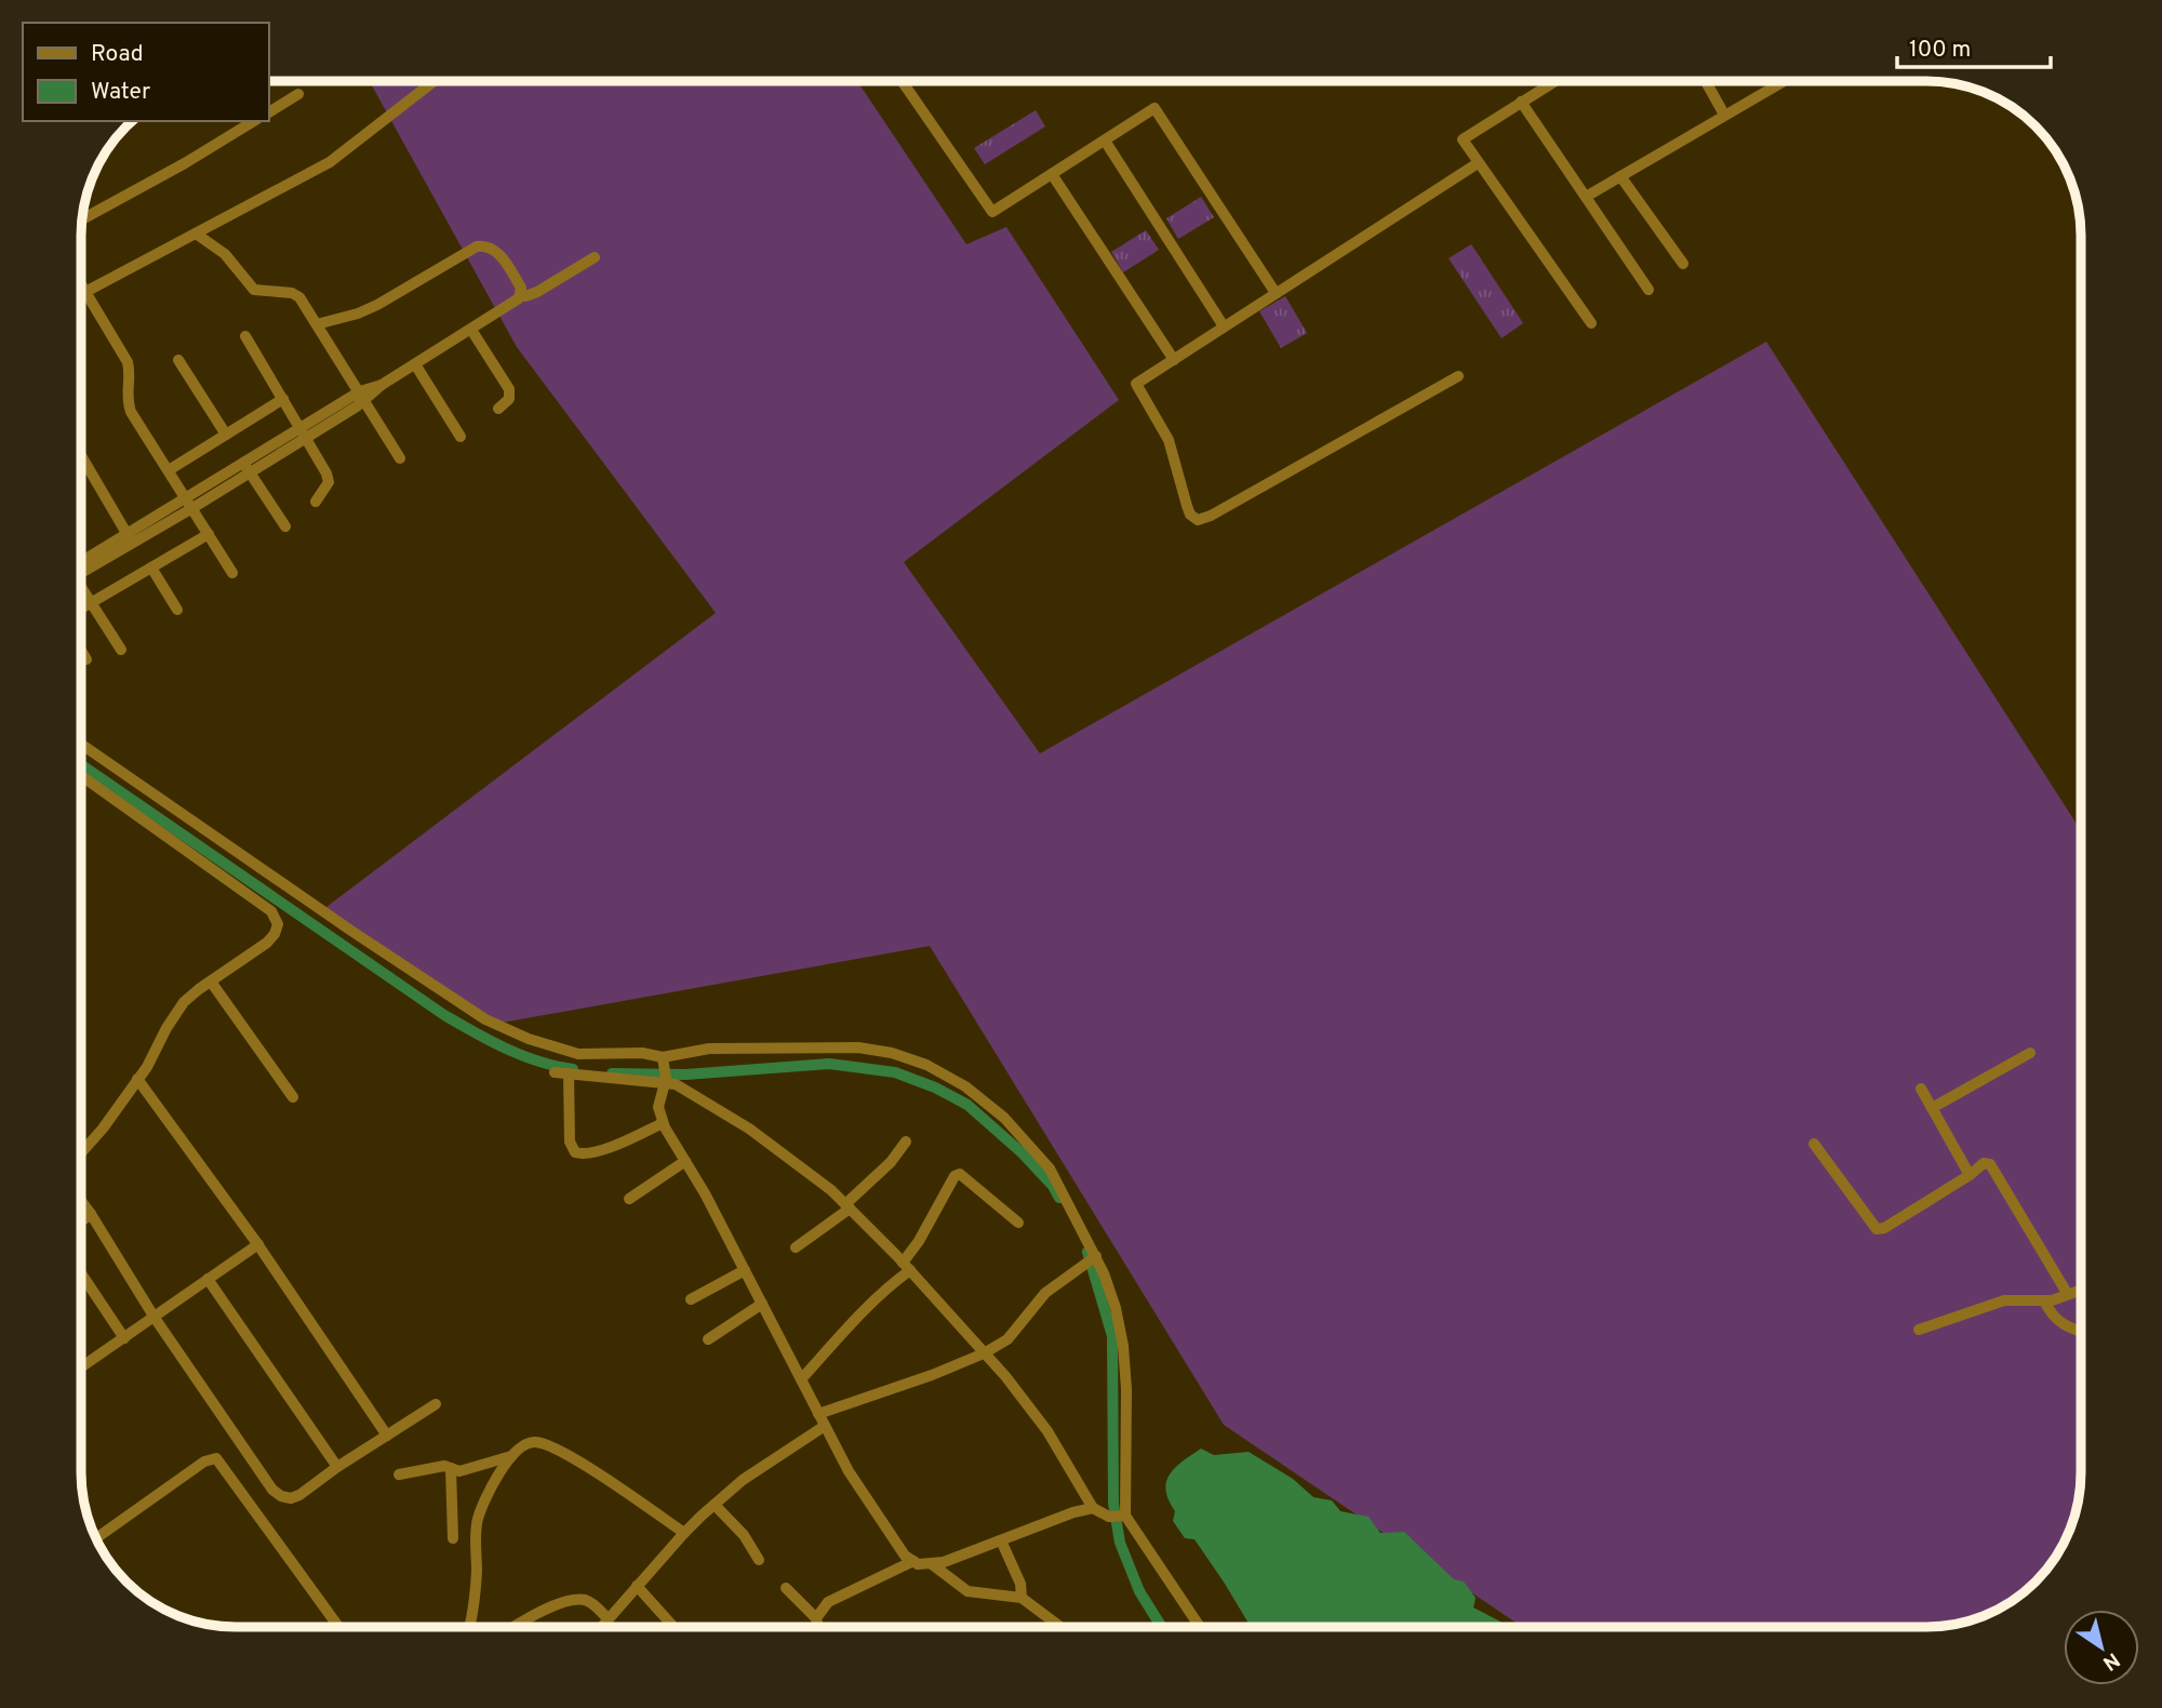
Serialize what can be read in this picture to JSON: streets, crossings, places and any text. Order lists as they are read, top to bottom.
{
  "legend": ["Road", "Water"],
  "scale_bar": "100 m",
  "north": "bottom right"
}
